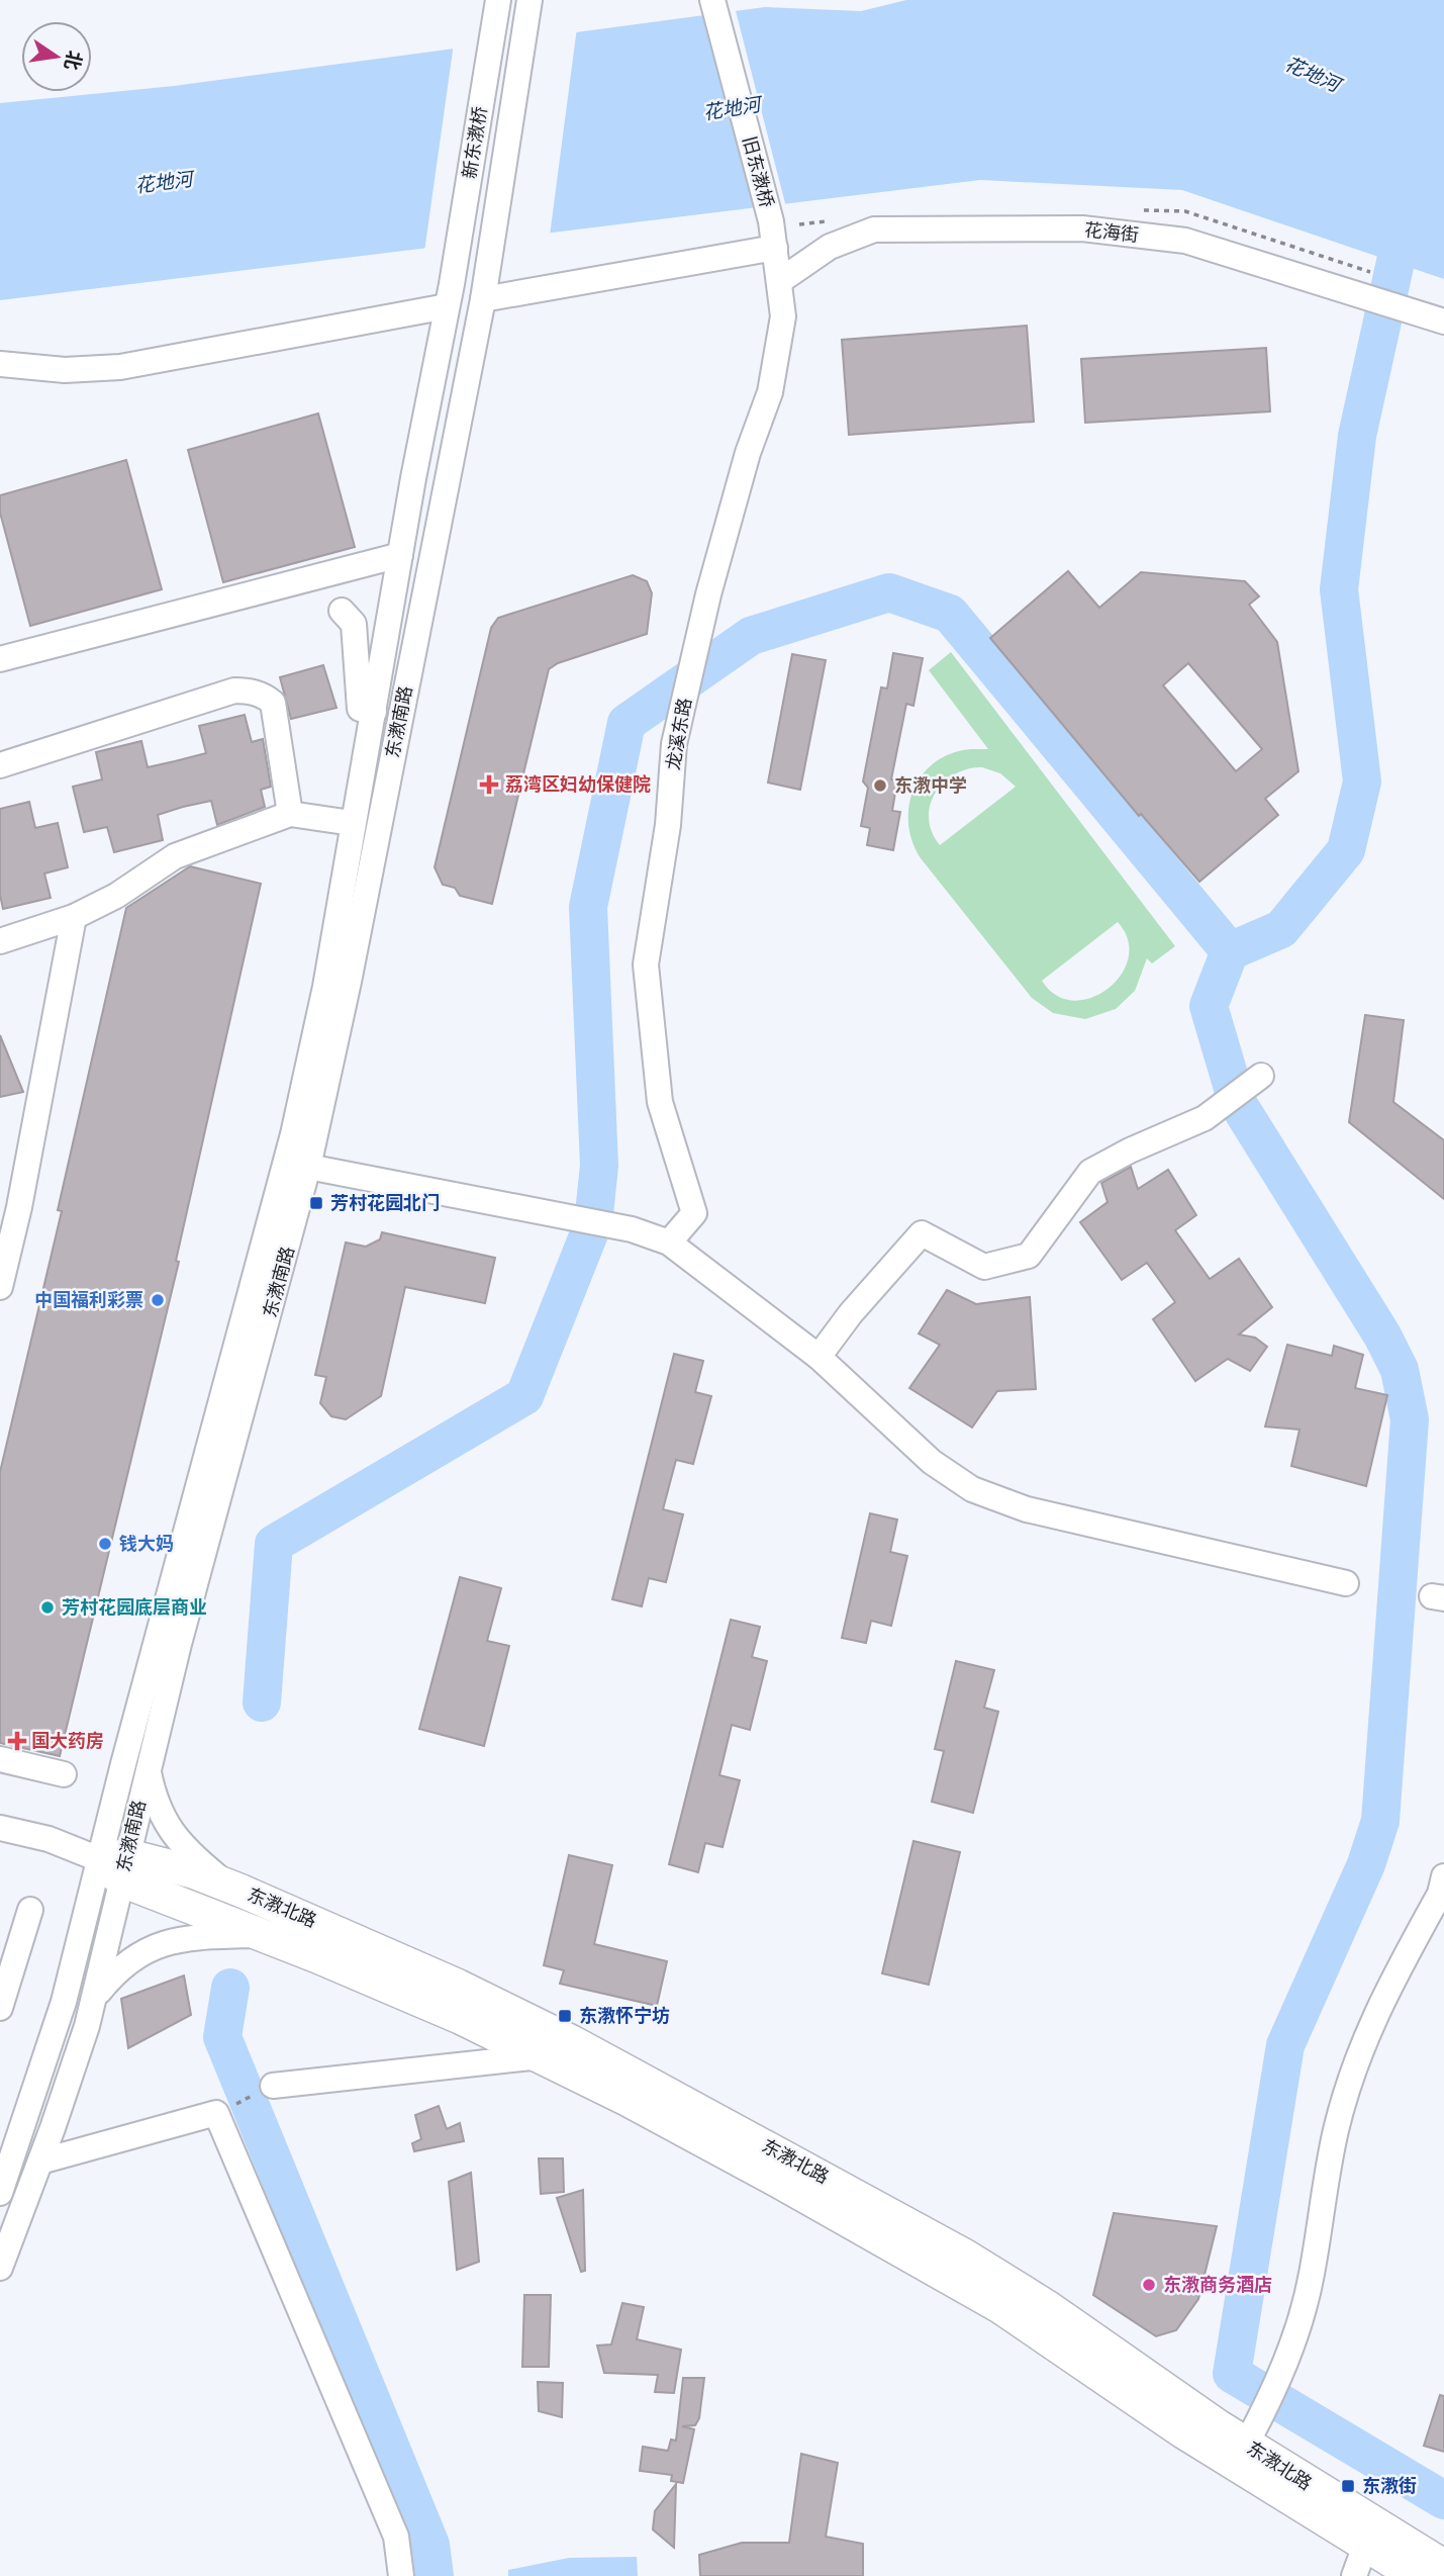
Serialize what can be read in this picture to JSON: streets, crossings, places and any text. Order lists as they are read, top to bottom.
{
  "streets": {
    "main road": ["东漖北路"],
    "street": [
      "新东漖桥",
      "旧东漖桥",
      "花海街",
      "东漖南路",
      "龙溪东路"
    ]
  },
  "crossings": [
    ["新东漖桥", "东漖南路"],
    ["旧东漖桥", "龙溪东路"],
    ["花海街", "龙溪东路"],
    ["东漖南路", "东漖北路"]
  ],
  "water": ["花地河"],
  "places": {
    "health": ["荔湾区妇幼保健院", "国大药房"],
    "other": [
      "东漖中学",
      "中国福利彩票",
      "钱大妈",
      "芳村花园底层商业",
      "东漖商务酒店"
    ],
    "transit": ["芳村花园北门", "东漖怀宁坊", "东漖街"]
  },
  "north": "right"
}
